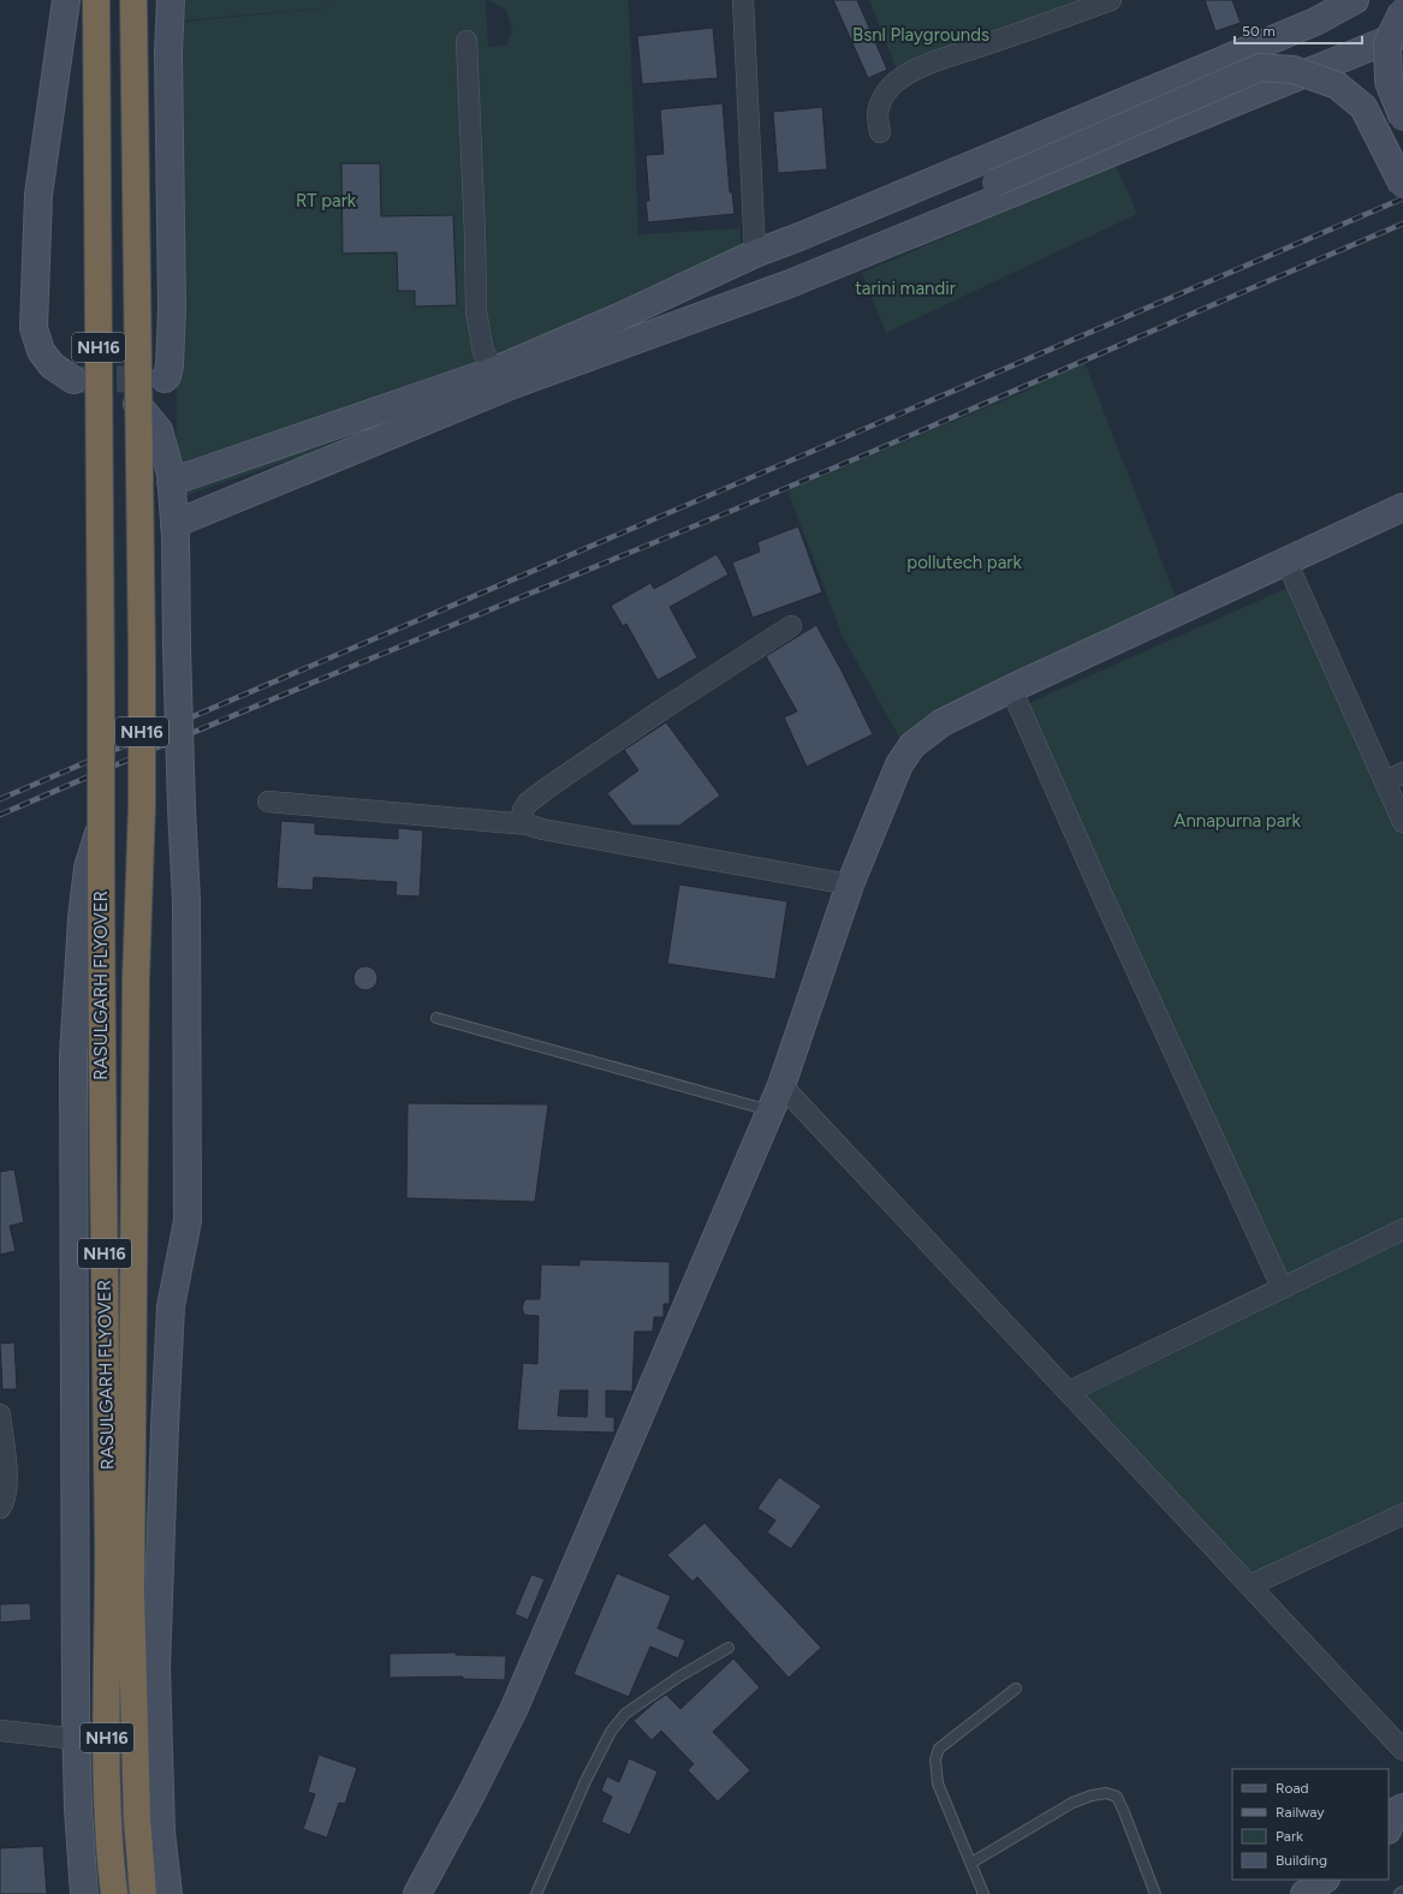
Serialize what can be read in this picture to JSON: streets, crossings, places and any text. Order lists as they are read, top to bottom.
{
  "streets": {
    "highway": ["NH16", "RASULGARH FLYOVER"]
  },
  "crossings": [
    ["NH16", "RASULGARH FLYOVER"]
  ],
  "parks": [
    "Bsnl Playgrounds",
    "RT park",
    "tarini mandir",
    "pollutech park",
    "Annapurna park"
  ],
  "legend": [
    "Road",
    "Railway",
    "Park",
    "Building"
  ],
  "scale_bar": "50 m"
}
